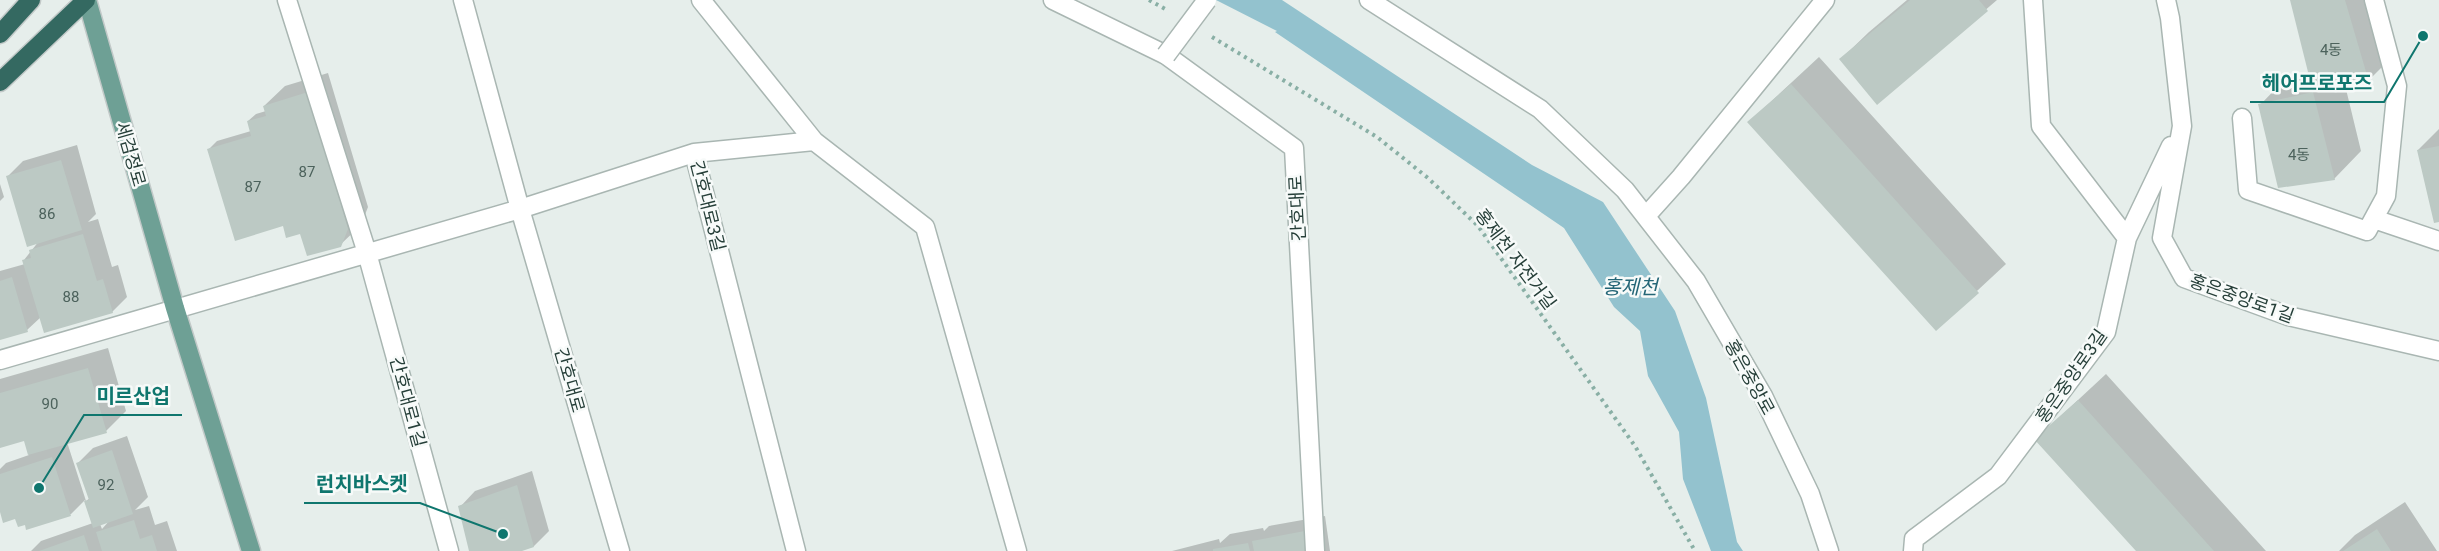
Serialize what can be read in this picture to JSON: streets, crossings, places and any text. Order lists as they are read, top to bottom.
{
  "streets": {
    "main road": ["세검정로"],
    "street": [
      "간호대로3길",
      "간호대로",
      "홍은중앙로1길",
      "홍은중앙로3길",
      "홍은중앙로",
      "간호대로1길"
    ],
    "path": ["홍제천 자전거길"]
  },
  "crossings": [
    ["홍은중앙로1길", "홍은중앙로3길"]
  ],
  "water": ["홍제천"],
  "places": ["헤어프로포즈", "미르산업", "런치바스켓"],
  "house_numbers": [
    "4동",
    "4동",
    "87",
    "87",
    "86",
    "88",
    "90",
    "92"
  ]
}
